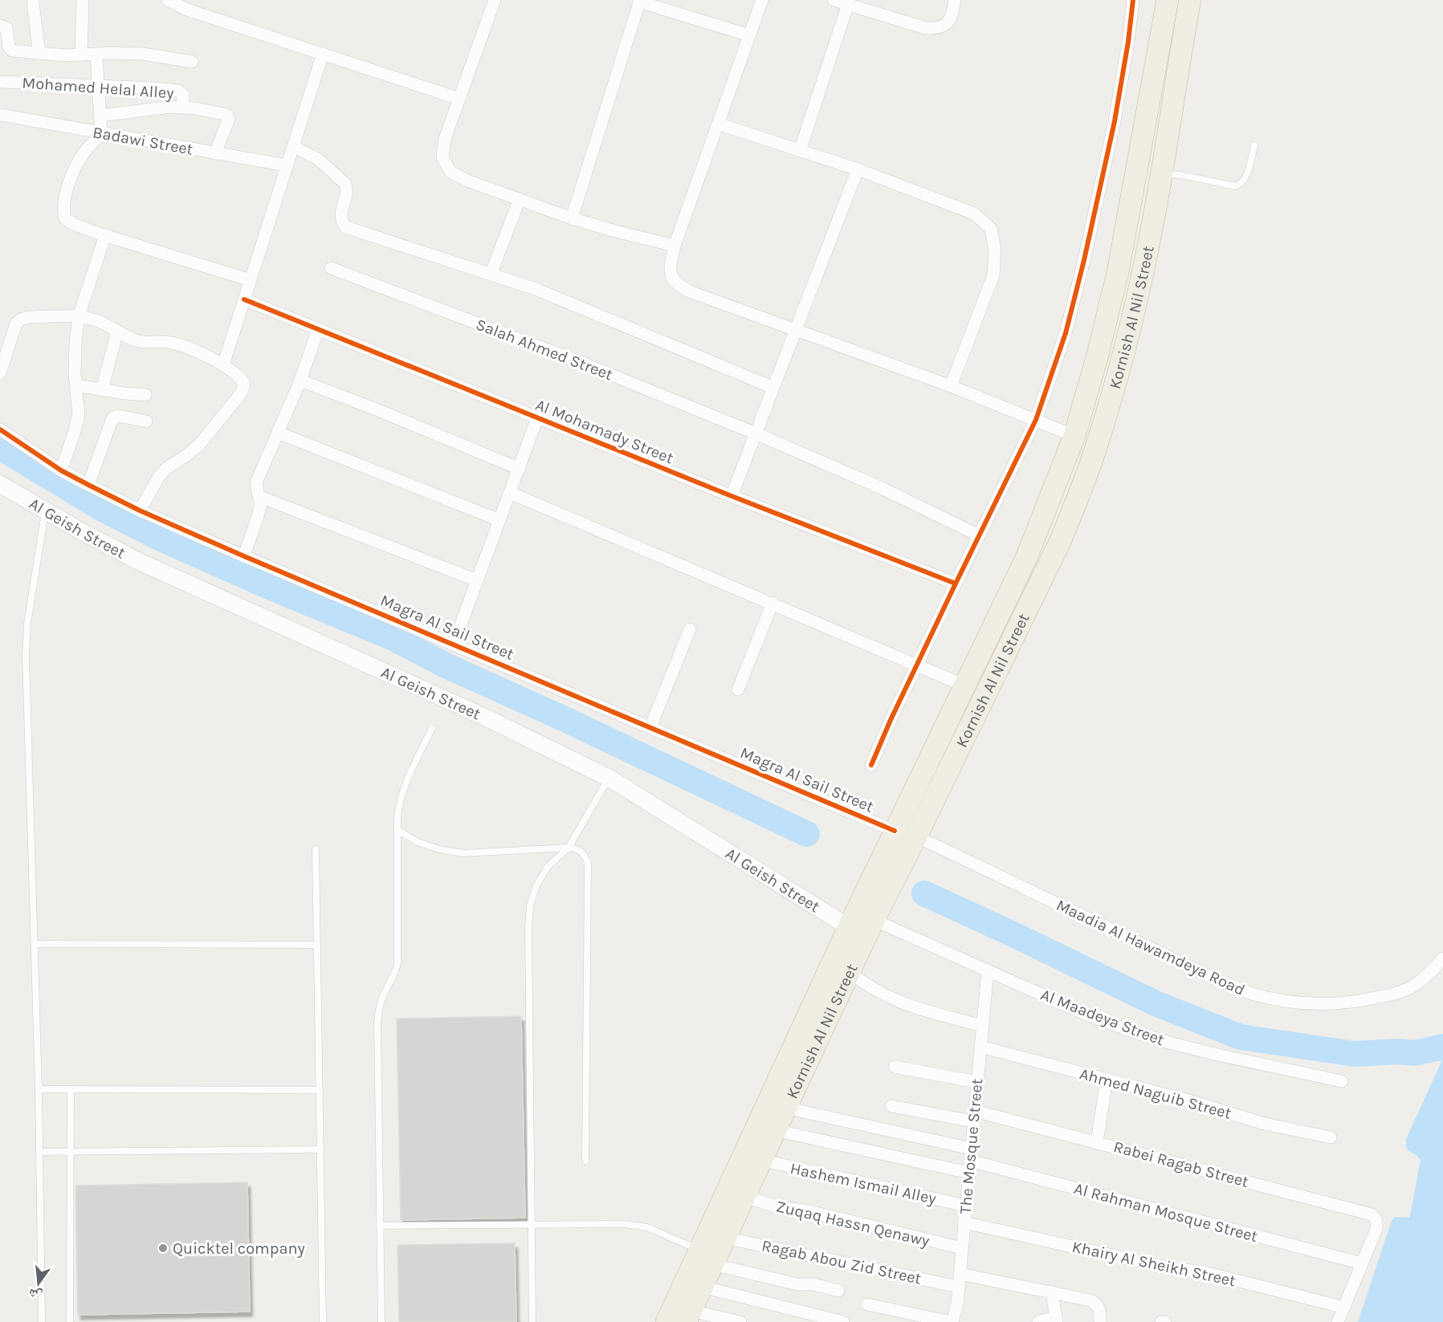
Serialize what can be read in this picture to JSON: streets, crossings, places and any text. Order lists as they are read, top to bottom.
{
  "streets": {
    "highway": ["Kornish Al Nil Street"],
    "street": [
      "Mohamed Helal Alley",
      "Badawi Street",
      "Salah Ahmed Street",
      "Al Mohamady Street",
      "Al Geish Street",
      "Magra Al Sail Street",
      "Maadia Al Hawamdeya Road",
      "Al Maadeya Street",
      "Ahmed Naguib Street",
      "The Mosque Street",
      "Rabei Ragab Street",
      "Hashem Ismail Alley",
      "Al Rahman Mosque Street",
      "Zuqaq Hassn Qenawy",
      "Ragab Abou Zid Street",
      "Khairy Al Sheikh Street"
    ]
  },
  "crossings": [
    ["Kornish Al Nil Street", "Al Geish Street"],
    ["Kornish Al Nil Street", "Magra Al Sail Street"],
    ["Kornish Al Nil Street", "Maadia Al Hawamdeya Road"],
    ["Kornish Al Nil Street", "Al Maadeya Street"],
    ["Kornish Al Nil Street", "Hashem Ismail Alley"],
    ["Kornish Al Nil Street", "Zuqaq Hassn Qenawy"],
    ["Kornish Al Nil Street", "Ragab Abou Zid Street"],
    ["Al Maadeya Street", "The Mosque Street"],
    ["Ahmed Naguib Street", "The Mosque Street"],
    ["The Mosque Street", "Rabei Ragab Street"],
    ["The Mosque Street", "Hashem Ismail Alley"],
    ["The Mosque Street", "Al Rahman Mosque Street"],
    ["The Mosque Street", "Zuqaq Hassn Qenawy"],
    ["The Mosque Street", "Ragab Abou Zid Street"],
    ["The Mosque Street", "Khairy Al Sheikh Street"],
    ["Rabei Ragab Street", "Al Rahman Mosque Street"]
  ],
  "places": ["Quicktel company"],
  "north": "bottom"
}
